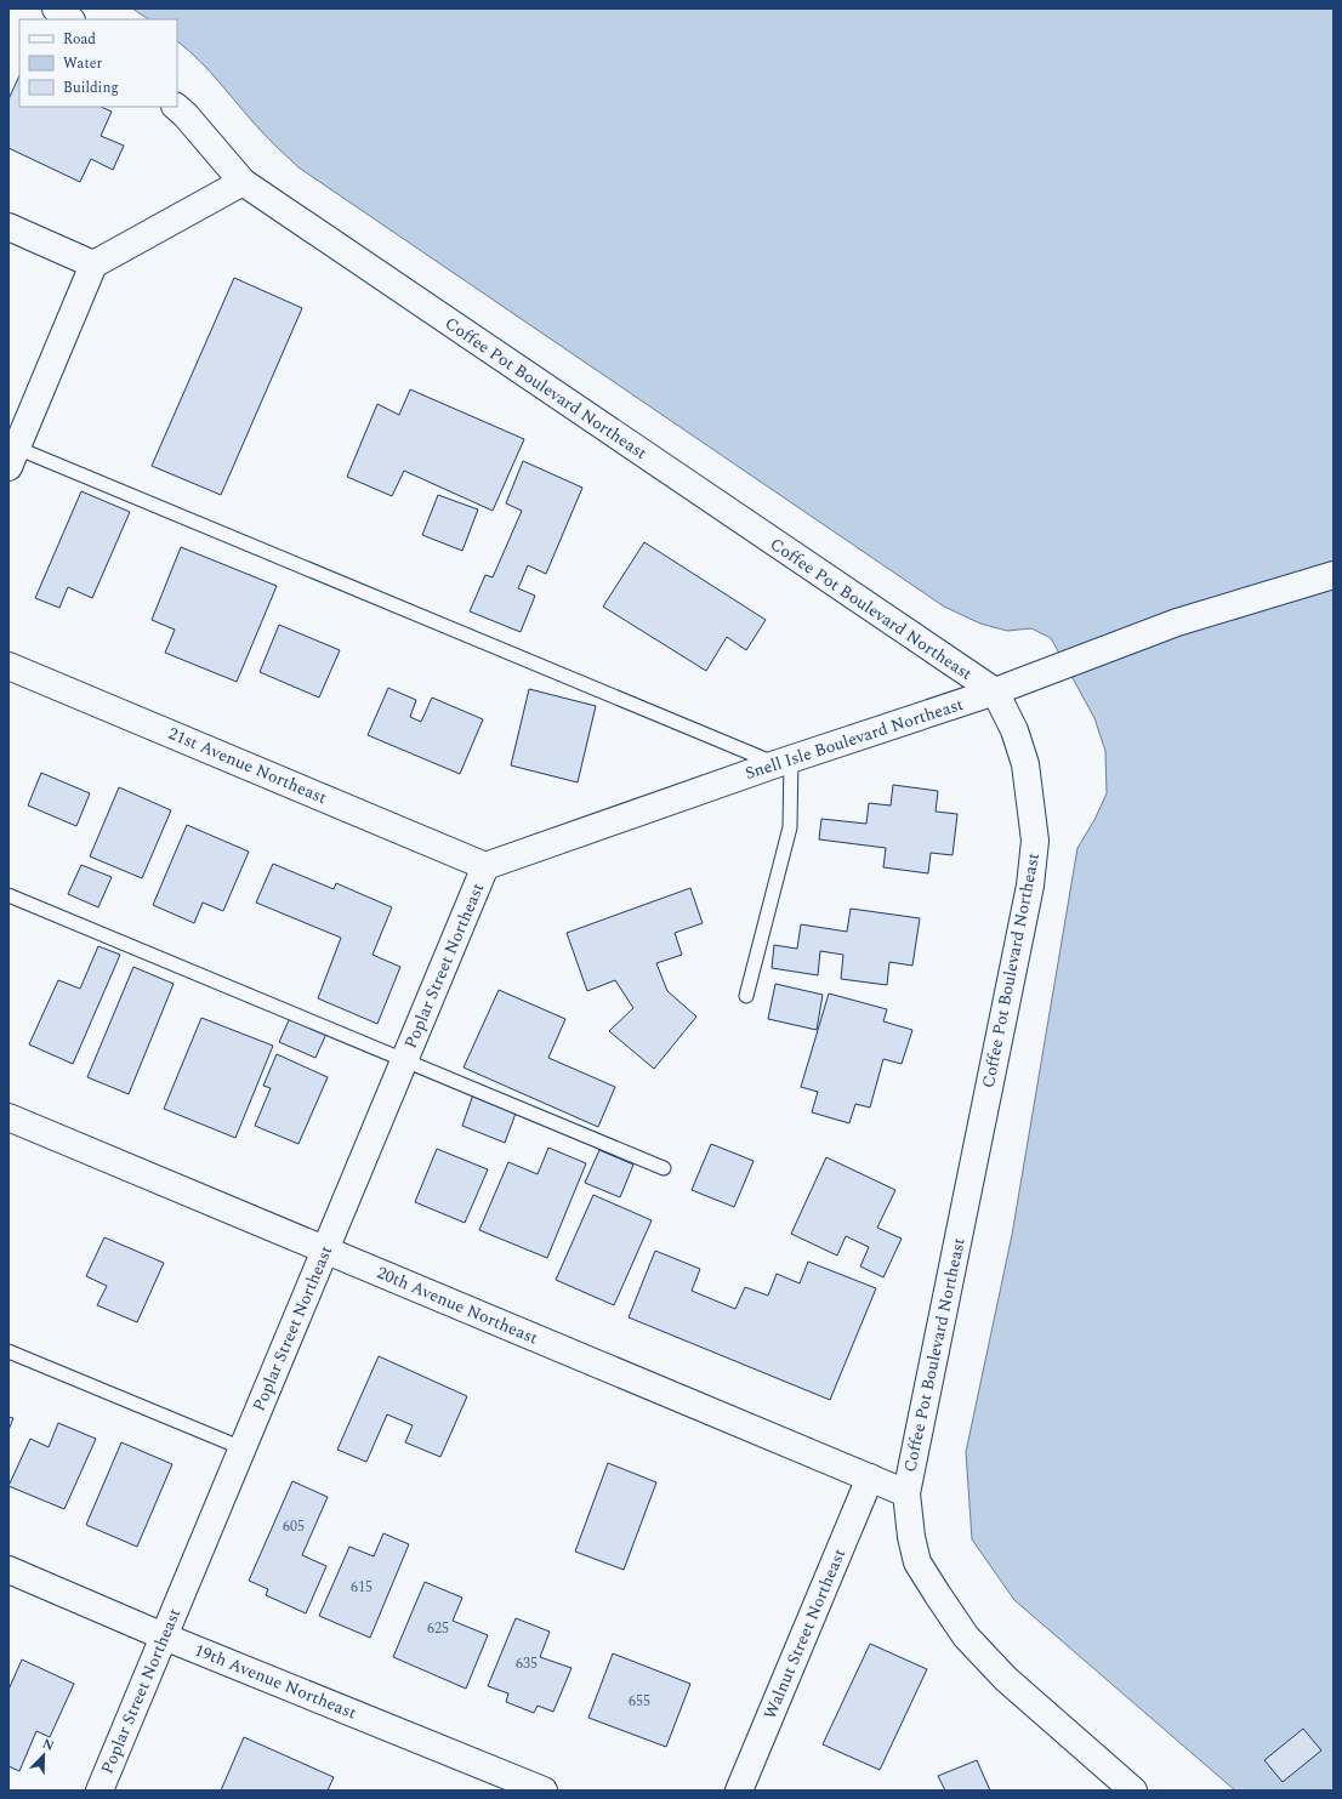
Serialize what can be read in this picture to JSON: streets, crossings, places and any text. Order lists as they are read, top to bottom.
{
  "streets": {
    "street": [
      "Coffee Pot Boulevard Northeast",
      "Snell Isle Boulevard Northeast",
      "21st Avenue Northeast",
      "Poplar Street Northeast",
      "20th Avenue Northeast",
      "Walnut Street Northeast",
      "19th Avenue Northeast"
    ]
  },
  "crossings": [
    ["Coffee Pot Boulevard Northeast", "Snell Isle Boulevard Northeast"],
    ["Coffee Pot Boulevard Northeast", "20th Avenue Northeast"],
    ["Snell Isle Boulevard Northeast", "21st Avenue Northeast"],
    ["Snell Isle Boulevard Northeast", "Poplar Street Northeast"],
    ["21st Avenue Northeast", "Poplar Street Northeast"],
    ["Poplar Street Northeast", "20th Avenue Northeast"],
    ["Poplar Street Northeast", "19th Avenue Northeast"],
    ["20th Avenue Northeast", "Walnut Street Northeast"]
  ],
  "house_numbers": [
    "605",
    "615",
    "625",
    "635",
    "655"
  ],
  "legend": ["Road", "Water", "Building"],
  "north": "top right"
}
